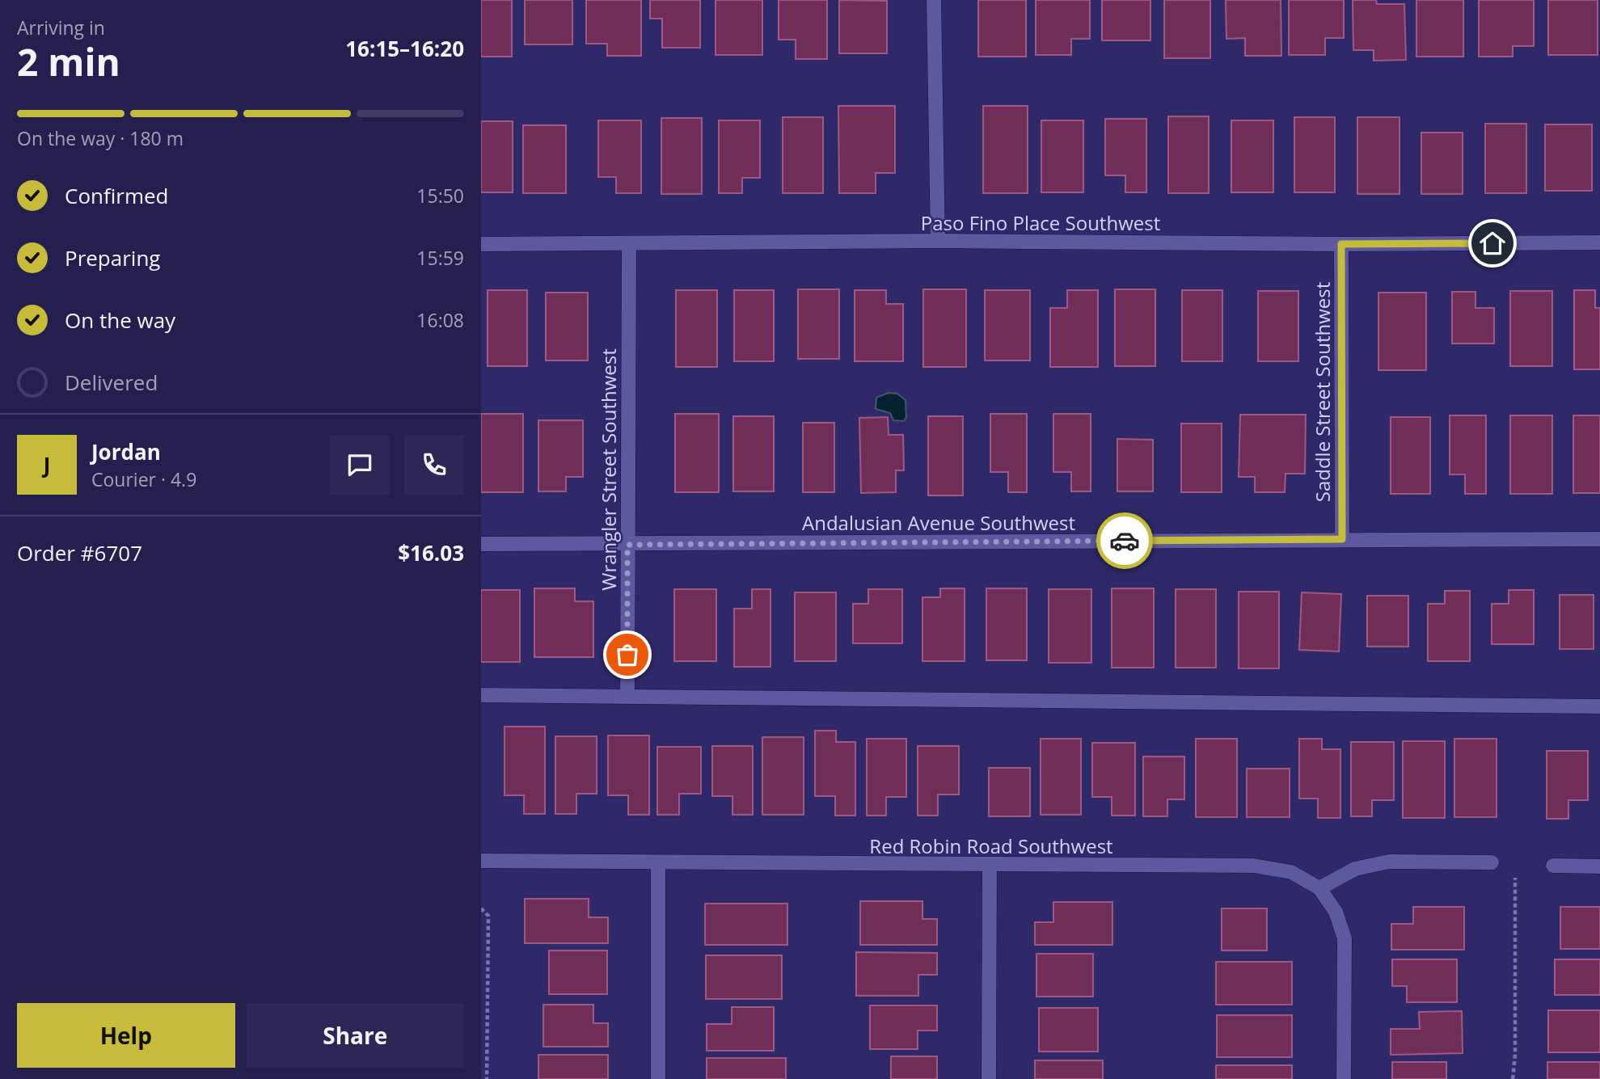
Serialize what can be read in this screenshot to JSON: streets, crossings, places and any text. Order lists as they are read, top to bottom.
{
  "streets": {
    "street": [
      "Paso Fino Place Southwest",
      "Saddle Street Southwest",
      "Wrangler Street Southwest",
      "Andalusian Avenue Southwest",
      "Red Robin Road Southwest"
    ]
  },
  "crossings": [
    ["Paso Fino Place Southwest", "Saddle Street Southwest"],
    ["Paso Fino Place Southwest", "Wrangler Street Southwest"],
    ["Saddle Street Southwest", "Andalusian Avenue Southwest"],
    ["Wrangler Street Southwest", "Andalusian Avenue Southwest"]
  ],
  "page": {
    "heading": ["2 min", "Arriving in", "16:15–16:20"],
    "panel": [
      "Jordan",
      "Courier · 4.9",
      "Order #6707",
      "$16.03"
    ],
    "bar": "On the way · 180 m",
    "list": [
      ["Confirmed", "15:50"],
      ["Preparing", "15:59"],
      ["On the way", "16:08"],
      "Delivered"
    ],
    "round": "J",
    "buttons": ["Help", "Share"]
  }
}
